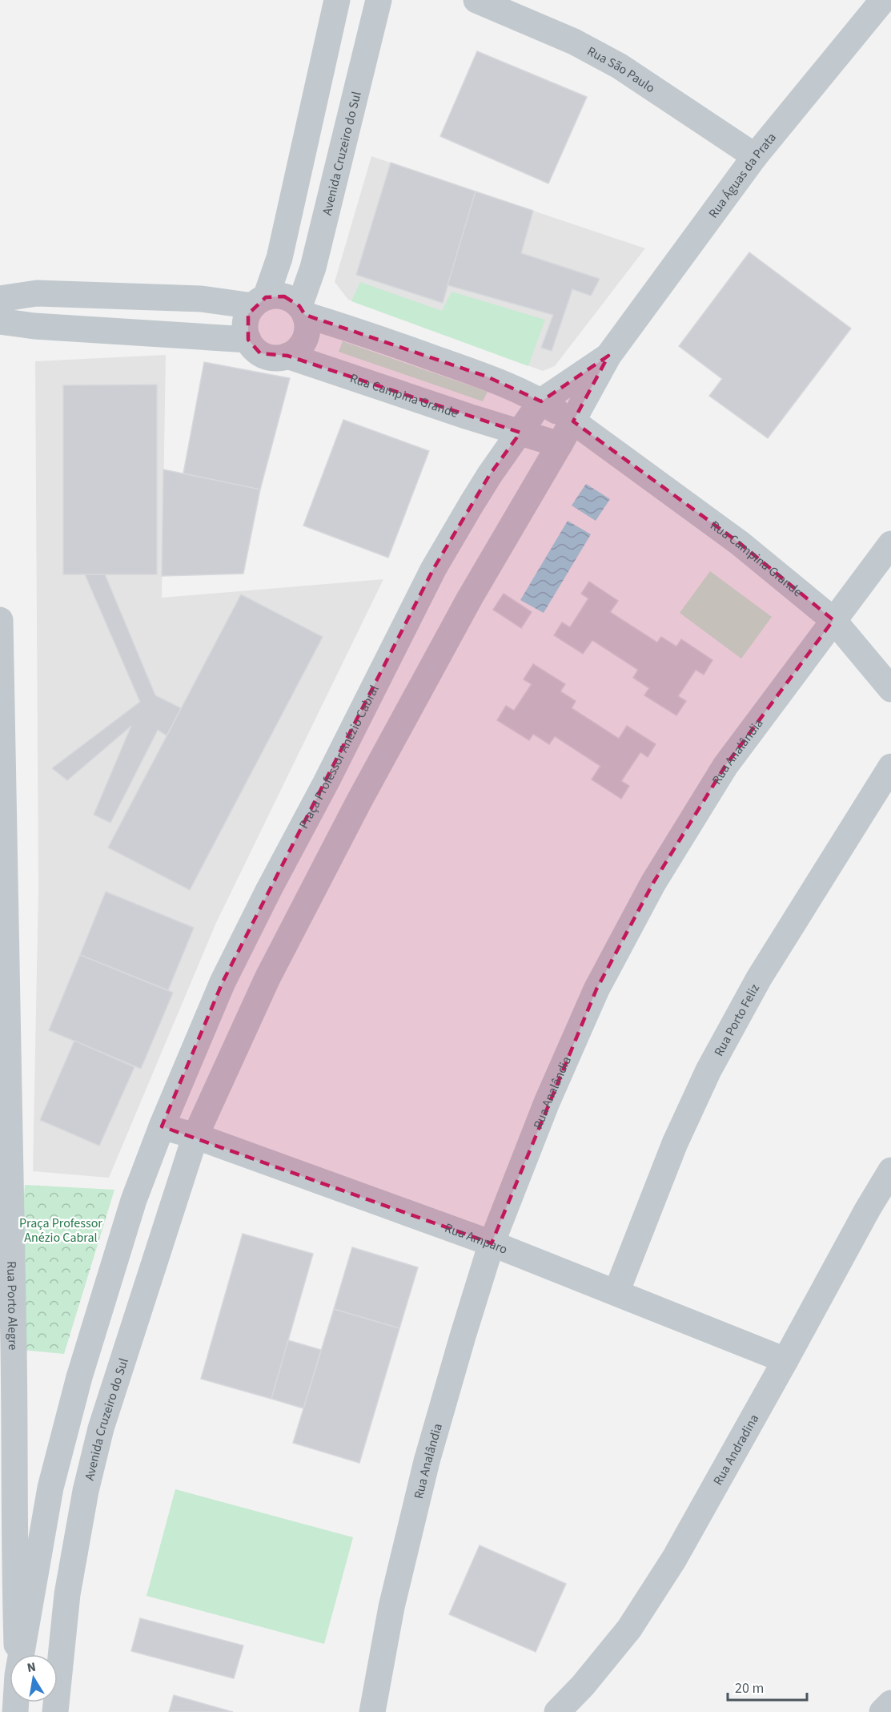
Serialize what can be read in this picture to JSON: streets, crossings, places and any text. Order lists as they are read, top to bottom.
{
  "streets": {
    "street": [
      "Rua São Paulo",
      "Avenida Cruzeiro do Sul",
      "Rua Águas da Prata",
      "Rua Campina Grande",
      "Rua Analândia",
      "Praça Professor Anézio Cabral",
      "Rua Porto Feliz",
      "Rua Amparo",
      "Rua Porto Alegre",
      "Rua Andradina"
    ]
  },
  "crossings": [
    ["Rua São Paulo", "Rua Águas da Prata"],
    ["Avenida Cruzeiro do Sul", "Rua Campina Grande"],
    ["Avenida Cruzeiro do Sul", "Rua Amparo"],
    ["Rua Águas da Prata", "Rua Campina Grande"],
    ["Rua Águas da Prata", "Praça Professor Anézio Cabral"],
    ["Rua Campina Grande", "Rua Analândia"],
    ["Rua Campina Grande", "Praça Professor Anézio Cabral"],
    ["Rua Analândia", "Rua Amparo"],
    ["Praça Professor Anézio Cabral", "Rua Amparo"],
    ["Rua Porto Feliz", "Rua Amparo"],
    ["Rua Amparo", "Rua Andradina"]
  ],
  "parks": ["Praça Professor Anézio Cabral"],
  "scale_bar": "20 m",
  "north": "top"
}
